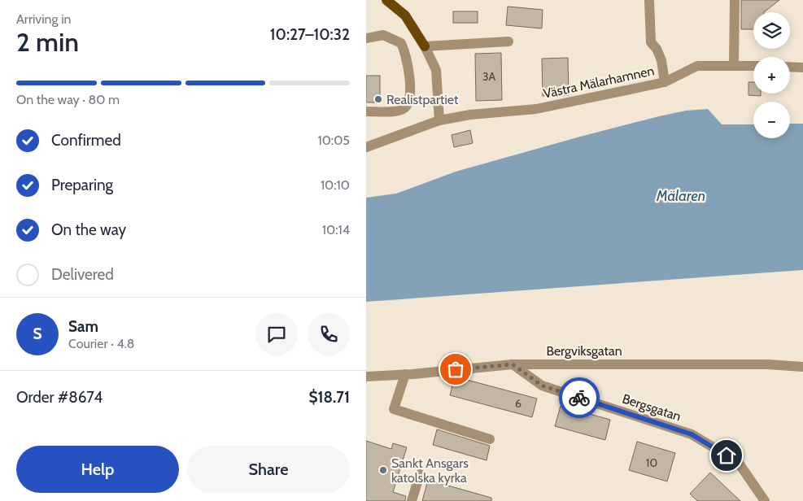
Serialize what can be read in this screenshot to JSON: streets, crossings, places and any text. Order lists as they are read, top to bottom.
{
  "streets": {
    "street": ["Västra Mälarhamnen", "Bergviksgatan", "Bergsgatan"]
  },
  "crossings": [
    ["Bergviksgatan", "Bergsgatan"]
  ],
  "water": ["Mälaren"],
  "places": ["Realistpartiet", "Sankt Ansgars katolska kyrka"],
  "house_numbers": ["3A", "6", "10"],
  "page": {
    "heading": ["2 min", "Arriving in", "10:27–10:32"],
    "panel": [
      "Sam",
      "Courier · 4.8",
      "Order #8674",
      "$18.71"
    ],
    "map_buttons": ["+", "−"],
    "bar": "On the way · 80 m",
    "list": [
      ["Confirmed", "10:05"],
      ["Preparing", "10:10"],
      ["On the way", "10:14"],
      "Delivered"
    ],
    "round": "S",
    "buttons": ["Help", "Share"]
  }
}
